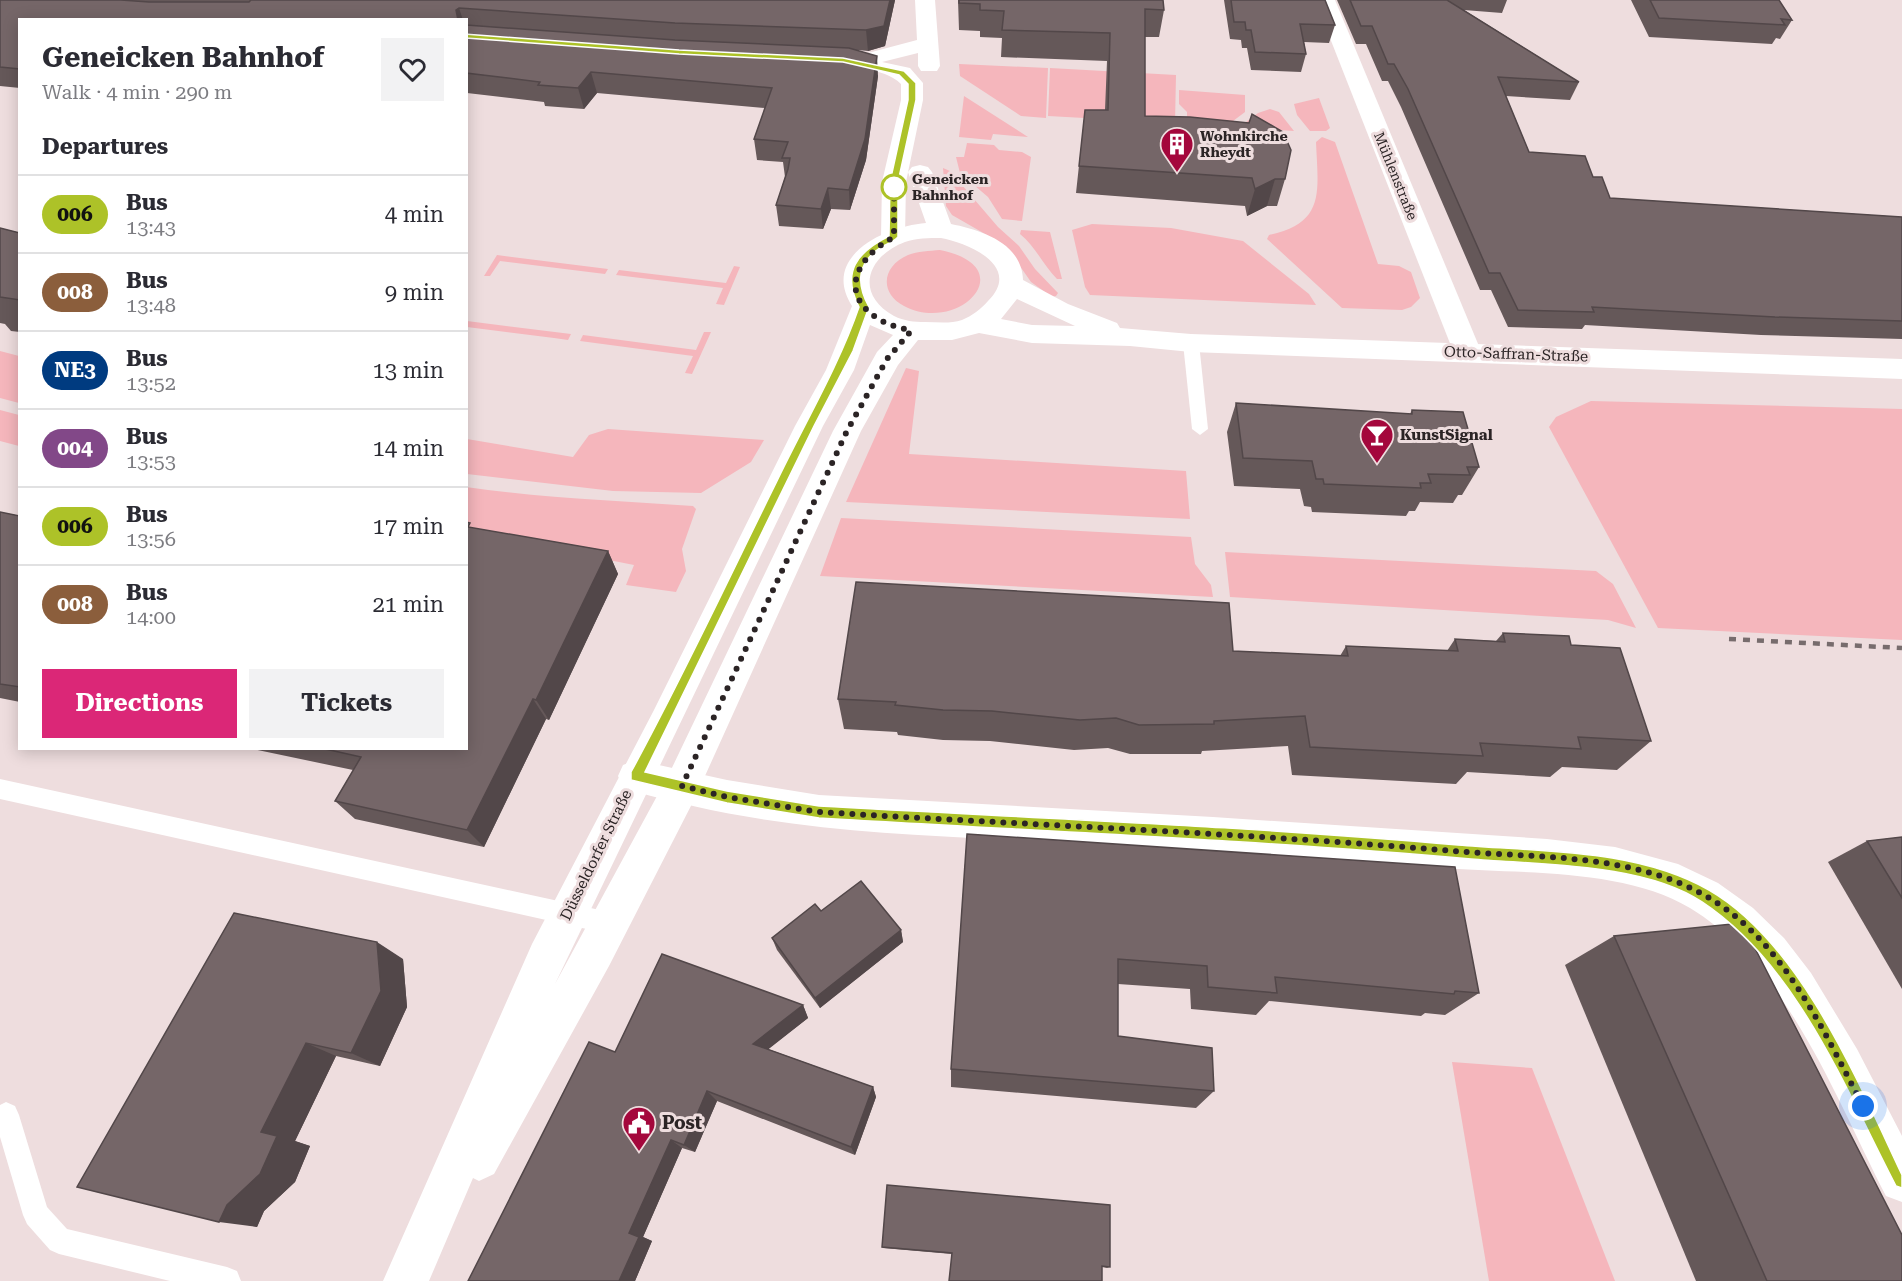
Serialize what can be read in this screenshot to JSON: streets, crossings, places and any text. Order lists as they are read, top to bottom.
{
  "streets": {
    "main road": ["Mühlenstraße", "Otto-Saffran-Straße", "Düsseldorfer Straße"]
  },
  "crossings": [
    ["Mühlenstraße", "Otto-Saffran-Straße"],
    ["Otto-Saffran-Straße", "Düsseldorfer Straße"]
  ],
  "places": {
    "building": ["Wohnkirche Rheydt"],
    "other": ["Geneicken Bahnhof"],
    "bar": ["KunstSignal"],
    "public building": ["Post"]
  },
  "lines": ["bus line 006"],
  "page": {
    "heading": [
      ["Geneicken Bahnhof", "Walk · 4 min · 290 m"],
      "Departures"
    ],
    "list": [
      {
        "mark": "006",
        "name": "Bus",
        "note": "13:43",
        "value": "4 min"
      },
      {
        "mark": "008",
        "name": "Bus",
        "note": "13:48",
        "value": "9 min"
      },
      {
        "mark": "NE3",
        "name": "Bus",
        "note": "13:52",
        "value": "13 min"
      },
      {
        "mark": "004",
        "name": "Bus",
        "note": "13:53",
        "value": "14 min"
      },
      {
        "mark": "006",
        "name": "Bus",
        "note": "13:56",
        "value": "17 min"
      },
      {
        "mark": "008",
        "name": "Bus",
        "note": "14:00",
        "value": "21 min"
      }
    ],
    "buttons": ["Directions", "Tickets"]
  }
}
